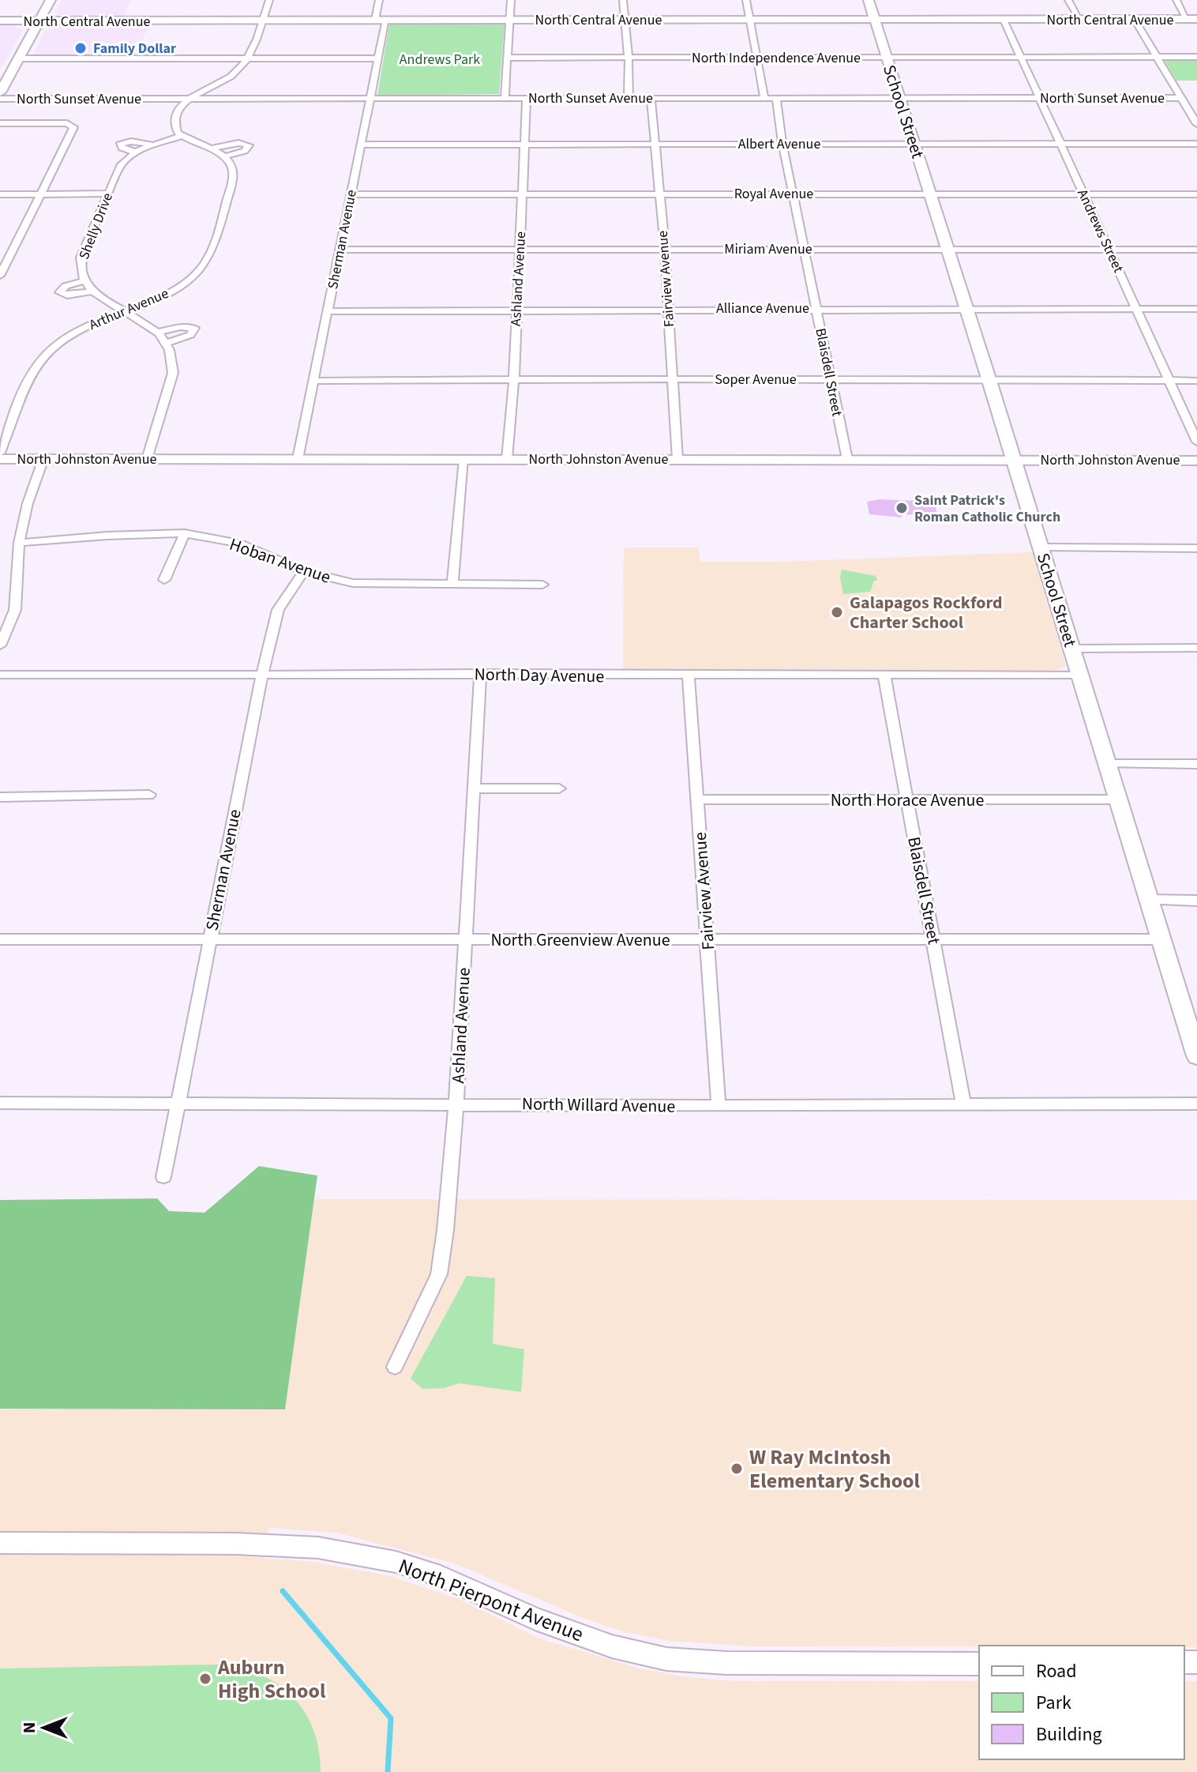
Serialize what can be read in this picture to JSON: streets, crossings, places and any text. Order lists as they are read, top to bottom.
{
  "streets": {
    "main road": ["North Central Avenue", "School Street"],
    "street": [
      "North Independence Avenue",
      "North Sunset Avenue",
      "Albert Avenue",
      "Royal Avenue",
      "Shelly Drive",
      "Andrews Street",
      "Sherman Avenue",
      "Miriam Avenue",
      "Ashland Avenue",
      "Fairview Avenue",
      "Alliance Avenue",
      "Arthur Avenue",
      "Blaisdell Street",
      "Soper Avenue",
      "North Johnston Avenue",
      "Hoban Avenue",
      "North Day Avenue",
      "North Horace Avenue",
      "North Greenview Avenue",
      "North Willard Avenue",
      "North Pierpont Avenue"
    ]
  },
  "crossings": [
    ["North Central Avenue", "School Street"],
    ["North Central Avenue", "Andrews Street"],
    ["North Central Avenue", "Sherman Avenue"],
    ["North Independence Avenue", "School Street"],
    ["North Independence Avenue", "Andrews Street"],
    ["North Sunset Avenue", "School Street"],
    ["North Sunset Avenue", "Andrews Street"],
    ["North Sunset Avenue", "Sherman Avenue"],
    ["North Sunset Avenue", "Ashland Avenue"],
    ["North Sunset Avenue", "Fairview Avenue"],
    ["North Sunset Avenue", "Blaisdell Street"],
    ["School Street", "Albert Avenue"],
    ["School Street", "Royal Avenue"],
    ["School Street", "Miriam Avenue"],
    ["School Street", "Alliance Avenue"],
    ["School Street", "Soper Avenue"],
    ["School Street", "North Johnston Avenue"],
    ["School Street", "North Day Avenue"],
    ["School Street", "North Horace Avenue"],
    ["School Street", "North Greenview Avenue"],
    ["Albert Avenue", "Andrews Street"],
    ["Albert Avenue", "Sherman Avenue"],
    ["Albert Avenue", "Ashland Avenue"],
    ["Albert Avenue", "Fairview Avenue"],
    ["Albert Avenue", "Blaisdell Street"],
    ["Royal Avenue", "Andrews Street"],
    ["Royal Avenue", "Sherman Avenue"],
    ["Royal Avenue", "Ashland Avenue"],
    ["Royal Avenue", "Fairview Avenue"],
    ["Royal Avenue", "Blaisdell Street"],
    ["Shelly Drive", "Arthur Avenue"],
    ["Shelly Drive", "North Johnston Avenue"],
    ["Andrews Street", "Miriam Avenue"],
    ["Andrews Street", "Alliance Avenue"],
    ["Andrews Street", "Soper Avenue"],
    ["Sherman Avenue", "Miriam Avenue"],
    ["Sherman Avenue", "Alliance Avenue"],
    ["Sherman Avenue", "Soper Avenue"],
    ["Sherman Avenue", "North Johnston Avenue"],
    ["Sherman Avenue", "Hoban Avenue"],
    ["Sherman Avenue", "North Day Avenue"],
    ["Sherman Avenue", "North Greenview Avenue"],
    ["Sherman Avenue", "North Willard Avenue"],
    ["Miriam Avenue", "Ashland Avenue"],
    ["Miriam Avenue", "Fairview Avenue"],
    ["Miriam Avenue", "Blaisdell Street"],
    ["Ashland Avenue", "Alliance Avenue"],
    ["Ashland Avenue", "Soper Avenue"],
    ["Ashland Avenue", "North Johnston Avenue"],
    ["Ashland Avenue", "North Day Avenue"],
    ["Ashland Avenue", "North Greenview Avenue"],
    ["Ashland Avenue", "North Willard Avenue"],
    ["Fairview Avenue", "Alliance Avenue"],
    ["Fairview Avenue", "Soper Avenue"],
    ["Fairview Avenue", "North Johnston Avenue"],
    ["Fairview Avenue", "North Day Avenue"],
    ["Fairview Avenue", "North Horace Avenue"],
    ["Fairview Avenue", "North Greenview Avenue"],
    ["Fairview Avenue", "North Willard Avenue"],
    ["Alliance Avenue", "Blaisdell Street"],
    ["Blaisdell Street", "Soper Avenue"],
    ["Blaisdell Street", "North Johnston Avenue"],
    ["Blaisdell Street", "North Day Avenue"],
    ["Blaisdell Street", "North Horace Avenue"],
    ["Blaisdell Street", "North Greenview Avenue"],
    ["Blaisdell Street", "North Willard Avenue"]
  ],
  "parks": ["Andrews Park"],
  "places": [
    "Family Dollar",
    "Saint Patrick's Roman Catholic Church",
    "Galapagos Rockford Charter School",
    "W Ray McIntosh Elementary School",
    "Auburn High School"
  ],
  "legend": ["Road", "Park", "Building"],
  "north": "left"
}
